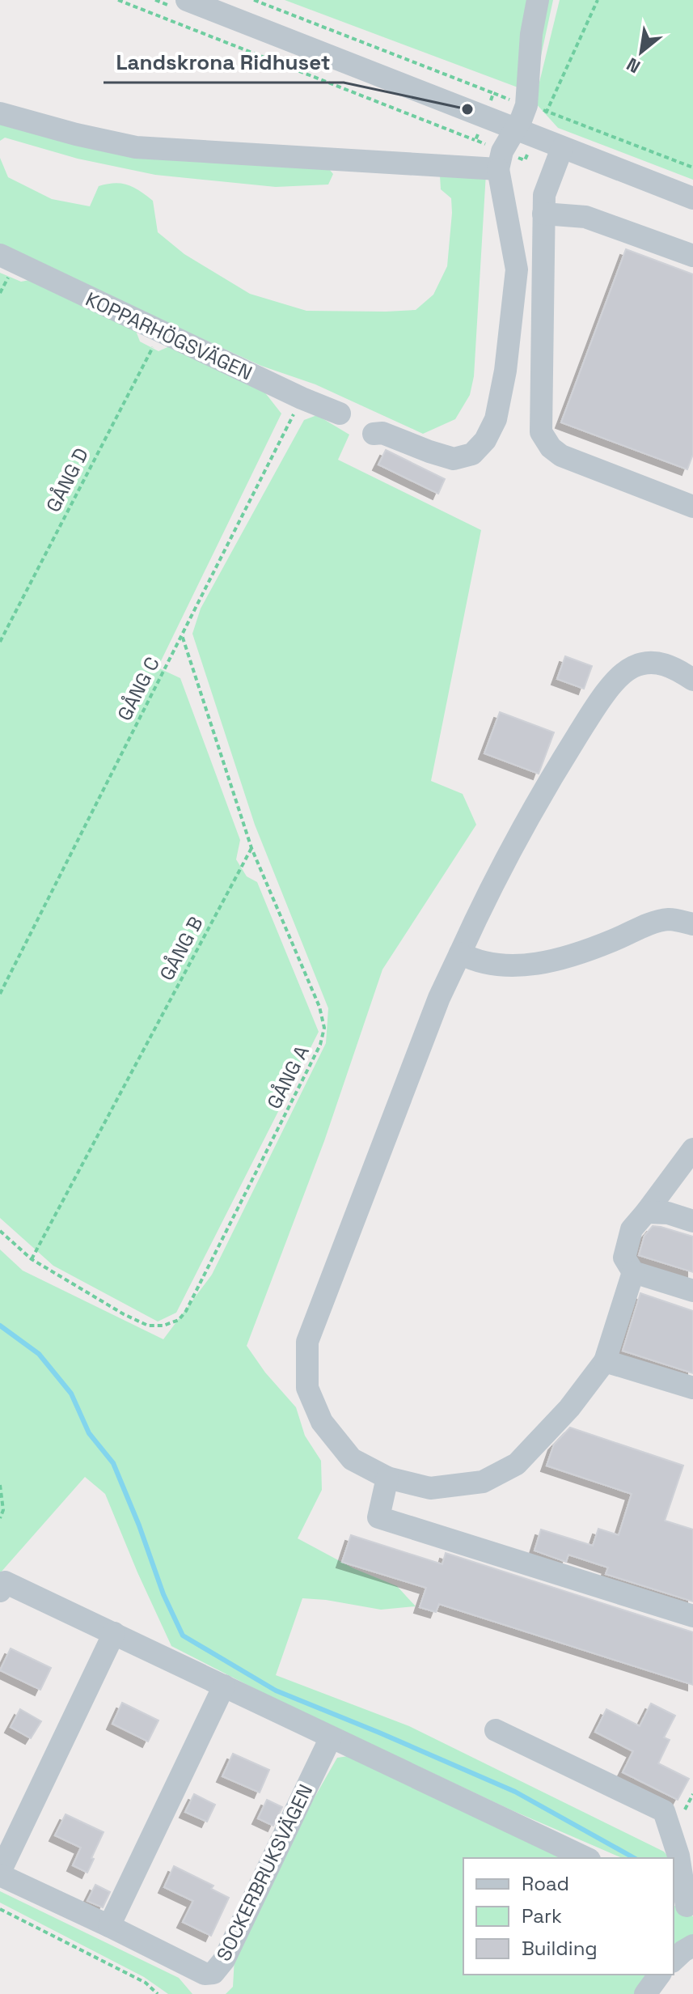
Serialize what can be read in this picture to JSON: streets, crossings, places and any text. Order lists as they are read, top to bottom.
{
  "streets": {
    "street": ["KOPPARHÖGSVÄGEN", "SOCKERBRUKSVÄGEN"],
    "path": [
      "GÅNG D",
      "GÅNG C",
      "GÅNG B",
      "GÅNG A"
    ]
  },
  "crossings": [
    ["KOPPARHÖGSVÄGEN", "GÅNG D"],
    ["KOPPARHÖGSVÄGEN", "GÅNG C"],
    ["GÅNG B", "GÅNG A"]
  ],
  "places": ["Landskrona Ridhuset"],
  "legend": ["Road", "Park", "Building"],
  "north": "bottom left"
}
